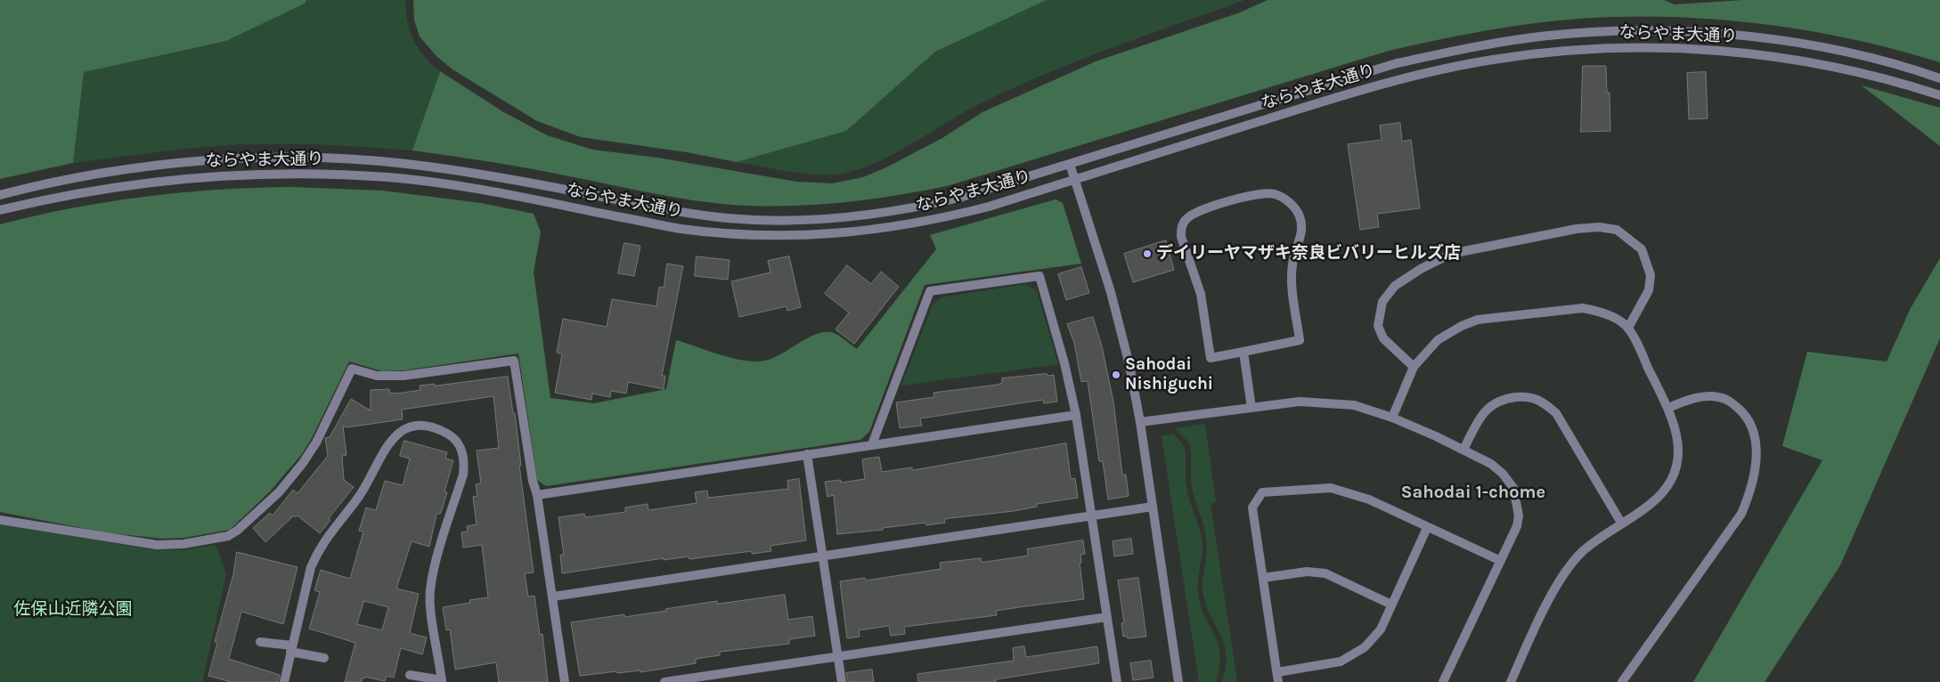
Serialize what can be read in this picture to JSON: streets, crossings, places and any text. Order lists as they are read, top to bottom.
{
  "streets": {
    "street": ["ならやま大通り"]
  },
  "districts": ["Sahodai 1-chome"],
  "parks": ["佐保山近隣公園"],
  "places": ["デイリーヤマザキ奈良ビバリーヒルズ店", "Sahodai Nishiguchi"]
}
